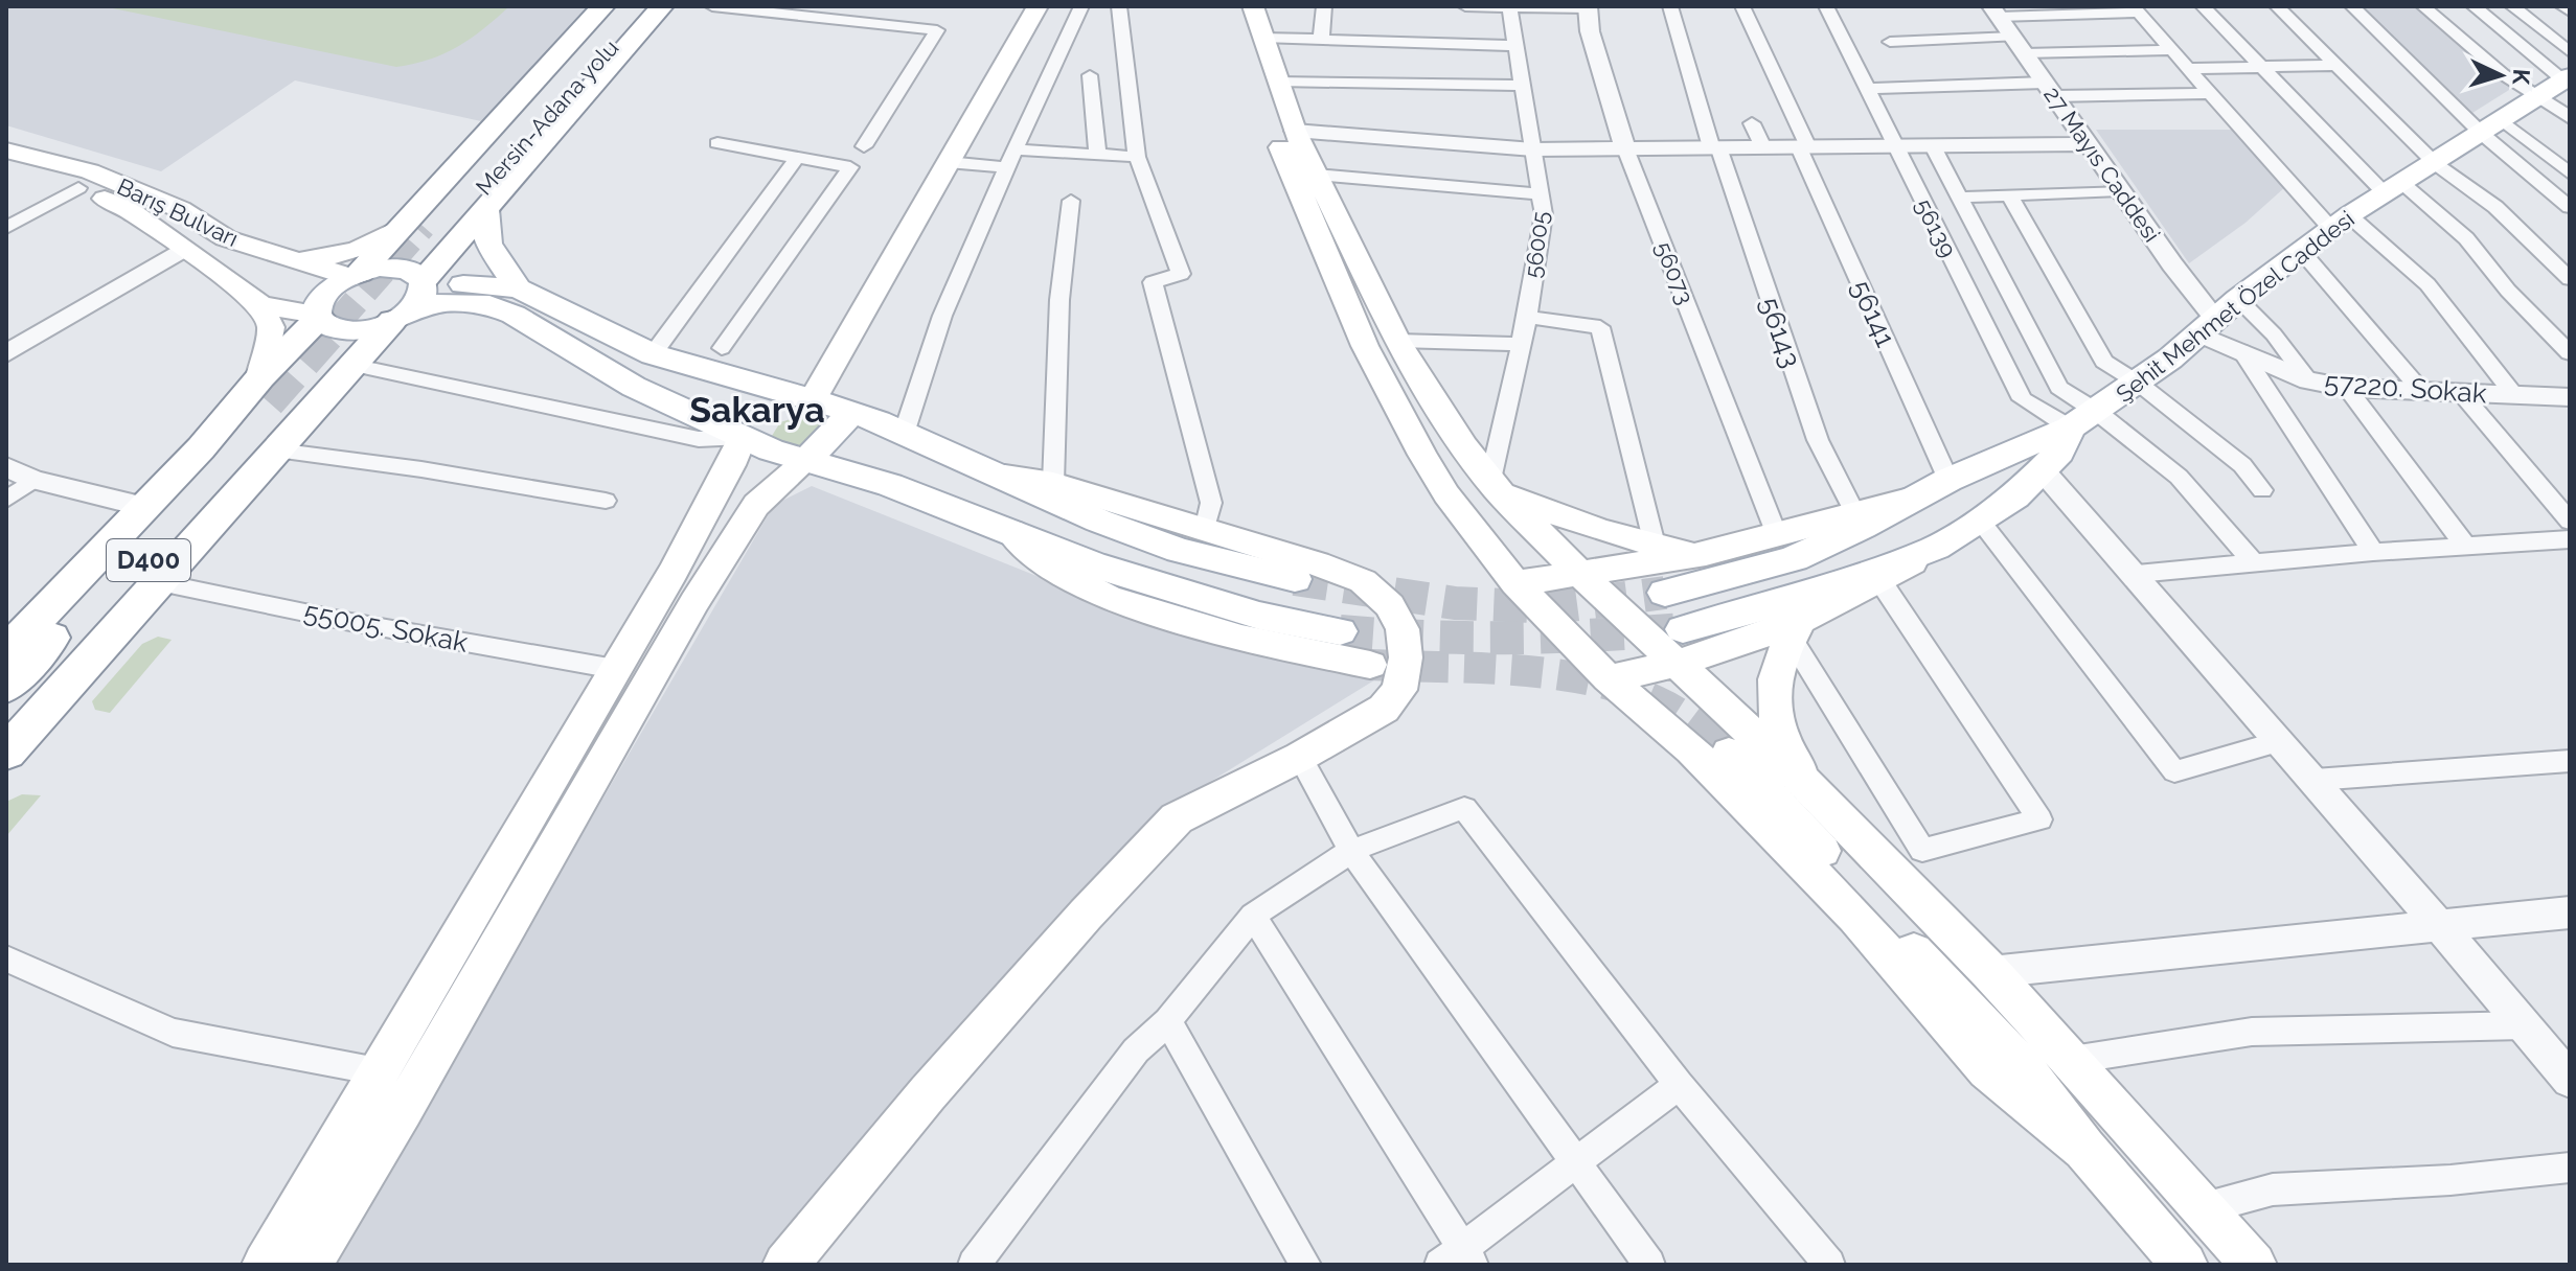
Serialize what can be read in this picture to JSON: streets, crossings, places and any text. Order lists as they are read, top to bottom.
{
  "streets": {
    "highway": ["Mersin-Adana yolu", "D400"],
    "main road": ["Barış Bulvarı", "Şehit Mehmet Özel Caddesi"],
    "street": [
      "27 Mayıs Caddesi",
      "56139",
      "56005",
      "56073",
      "56141",
      "56143",
      "57220. Sokak",
      "55005. Sokak"
    ]
  },
  "crossings": [
    ["27 Mayıs Caddesi", "Şehit Mehmet Özel Caddesi"],
    ["27 Mayıs Caddesi", "57220. Sokak"],
    ["56139", "Şehit Mehmet Özel Caddesi"],
    ["Şehit Mehmet Özel Caddesi", "57220. Sokak"]
  ],
  "districts": ["Sakarya"],
  "north": "right"
}
